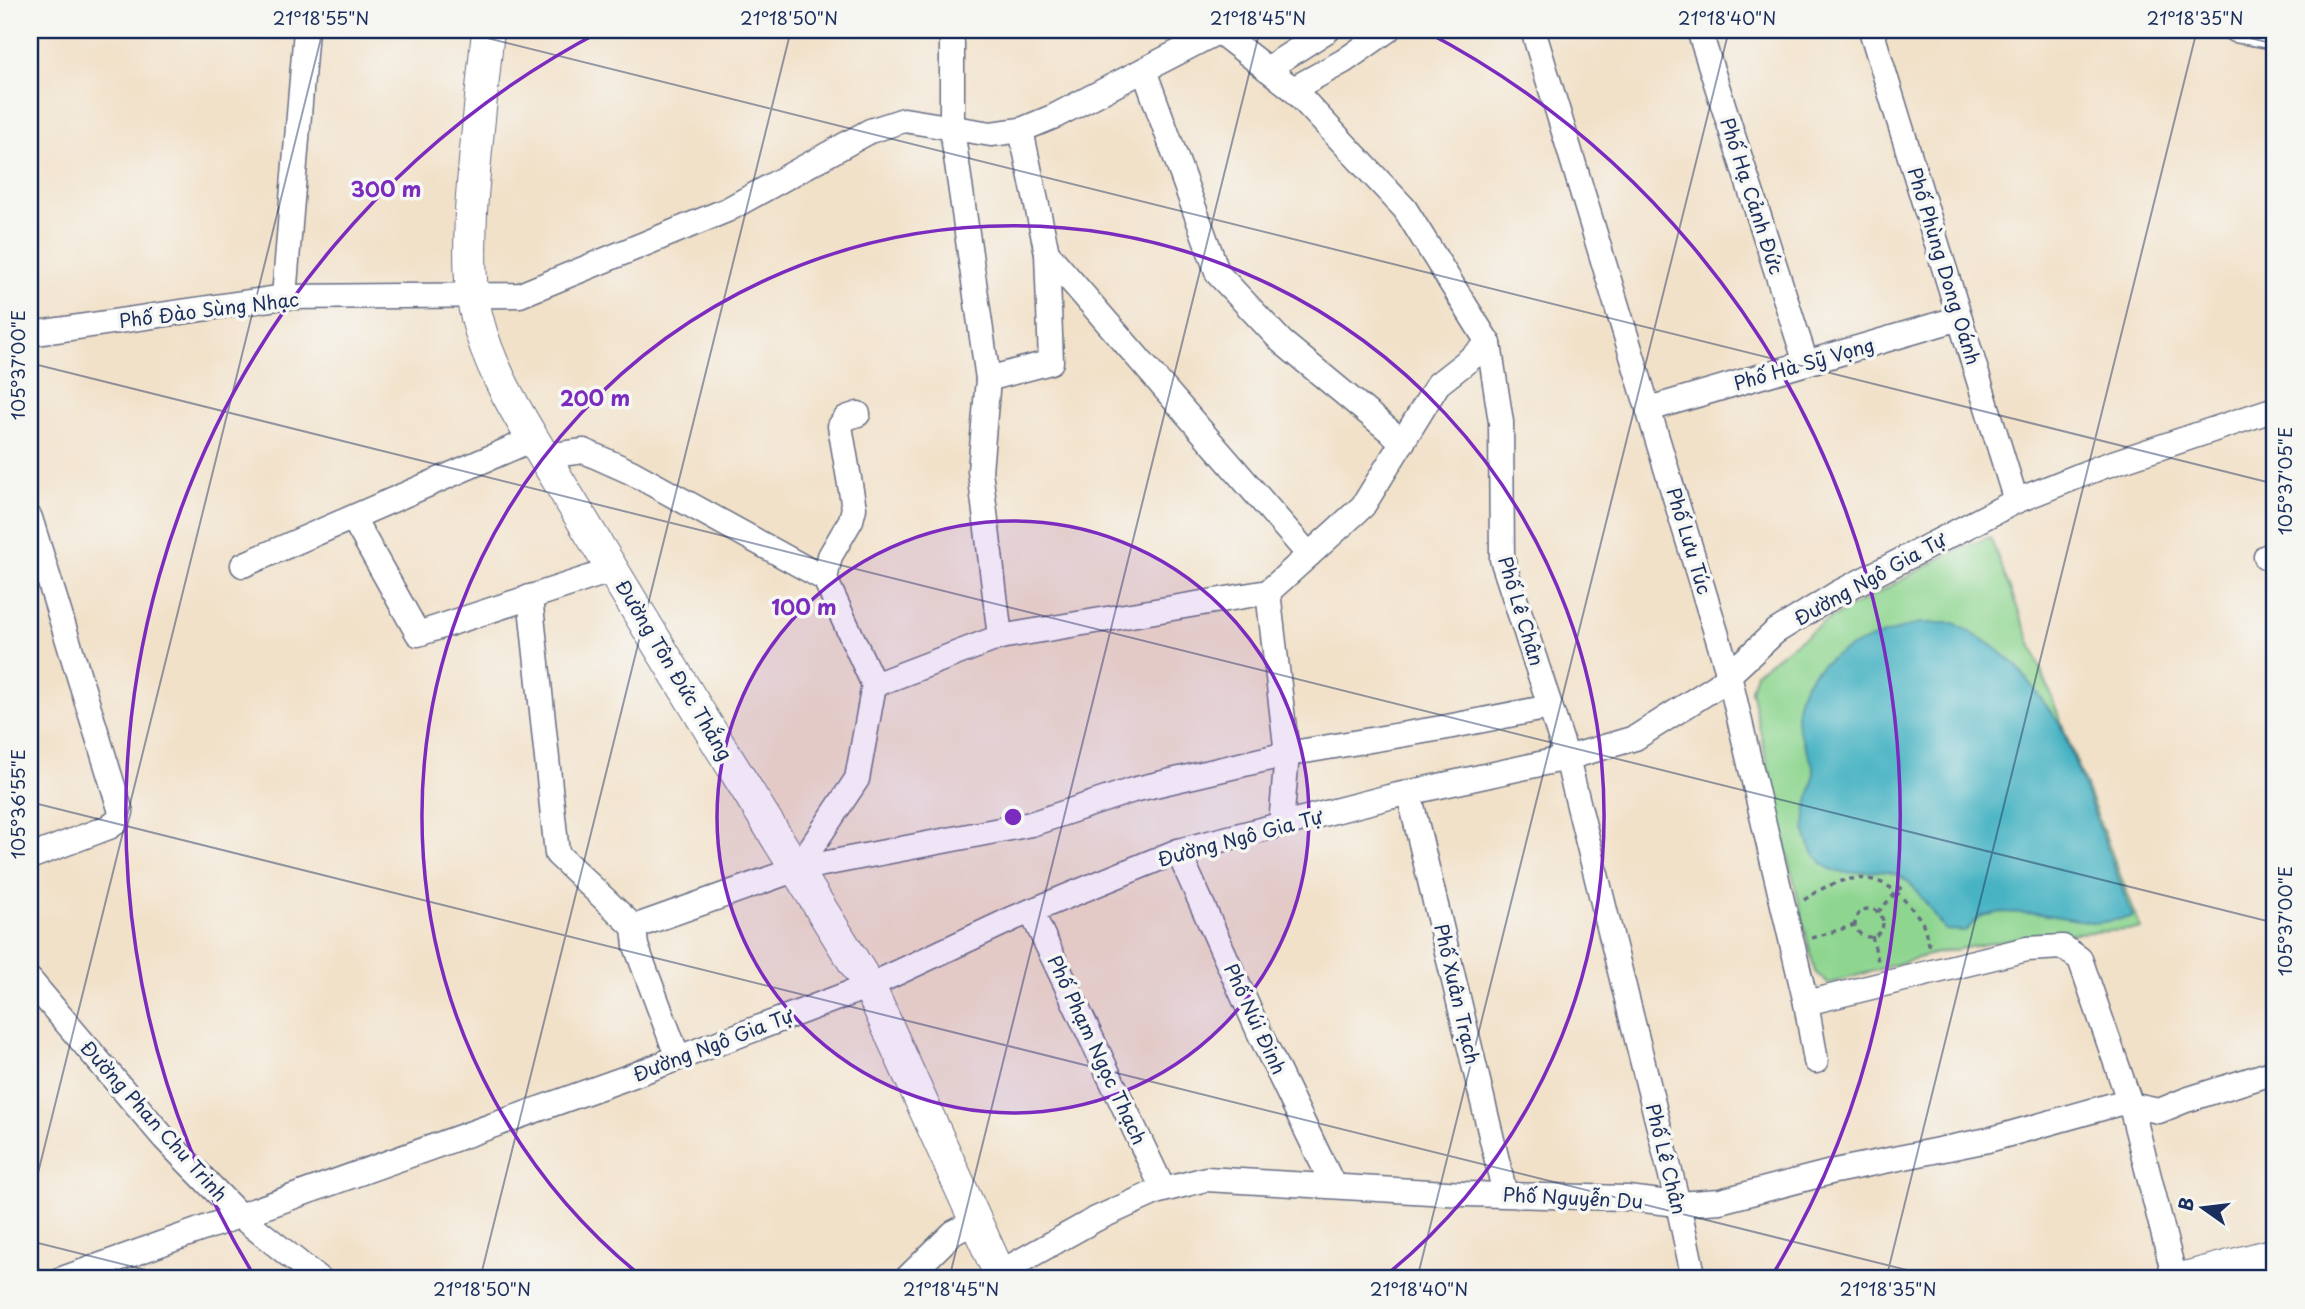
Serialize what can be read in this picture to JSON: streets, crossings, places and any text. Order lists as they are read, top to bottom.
{
  "streets": {
    "main road": ["Đường Tôn Đức Thắng"],
    "street": [
      "Phố Hạ Cảnh Đức",
      "Phố Phùng Dong Oánh",
      "Phố Đào Sùng Nhạc",
      "Phố Hà Sỹ Vọng",
      "Phố Lưu Túc",
      "Đường Ngô Gia Tự",
      "Phố Lê Chân",
      "Phố Xuân Trạch",
      "Phố Núi Đinh",
      "Phố Phạm Ngọc Thạch",
      "Đường Phan Chu Trinh",
      "Phố Nguyễn Du"
    ]
  },
  "crossings": [
    ["Phố Hạ Cảnh Đức", "Phố Hà Sỹ Vọng"],
    ["Phố Phùng Dong Oánh", "Phố Hà Sỹ Vọng"],
    ["Phố Phùng Dong Oánh", "Đường Ngô Gia Tự"],
    ["Phố Đào Sùng Nhạc", "Phố Lê Chân"],
    ["Phố Đào Sùng Nhạc", "Đường Tôn Đức Thắng"],
    ["Phố Hà Sỹ Vọng", "Phố Lưu Túc"],
    ["Phố Lưu Túc", "Đường Ngô Gia Tự"],
    ["Đường Ngô Gia Tự", "Phố Lê Chân"],
    ["Đường Ngô Gia Tự", "Đường Tôn Đức Thắng"],
    ["Đường Ngô Gia Tự", "Phố Xuân Trạch"],
    ["Đường Ngô Gia Tự", "Phố Núi Đinh"],
    ["Đường Ngô Gia Tự", "Phố Phạm Ngọc Thạch"],
    ["Đường Ngô Gia Tự", "Đường Phan Chu Trinh"],
    ["Phố Lê Chân", "Phố Nguyễn Du"],
    ["Đường Tôn Đức Thắng", "Phố Nguyễn Du"],
    ["Phố Xuân Trạch", "Phố Nguyễn Du"],
    ["Phố Núi Đinh", "Phố Nguyễn Du"],
    ["Phố Phạm Ngọc Thạch", "Phố Nguyễn Du"]
  ],
  "north": "left",
  "coordinates": [
    "21°18'55\"N",
    "21°18'50\"N",
    "21°18'45\"N",
    "21°18'40\"N",
    "21°18'35\"N",
    "105°37'00\"E",
    "105°37'05\"E",
    "105°36'55\"E"
  ],
  "rings": ["300 m", "200 m", "100 m"]
}
